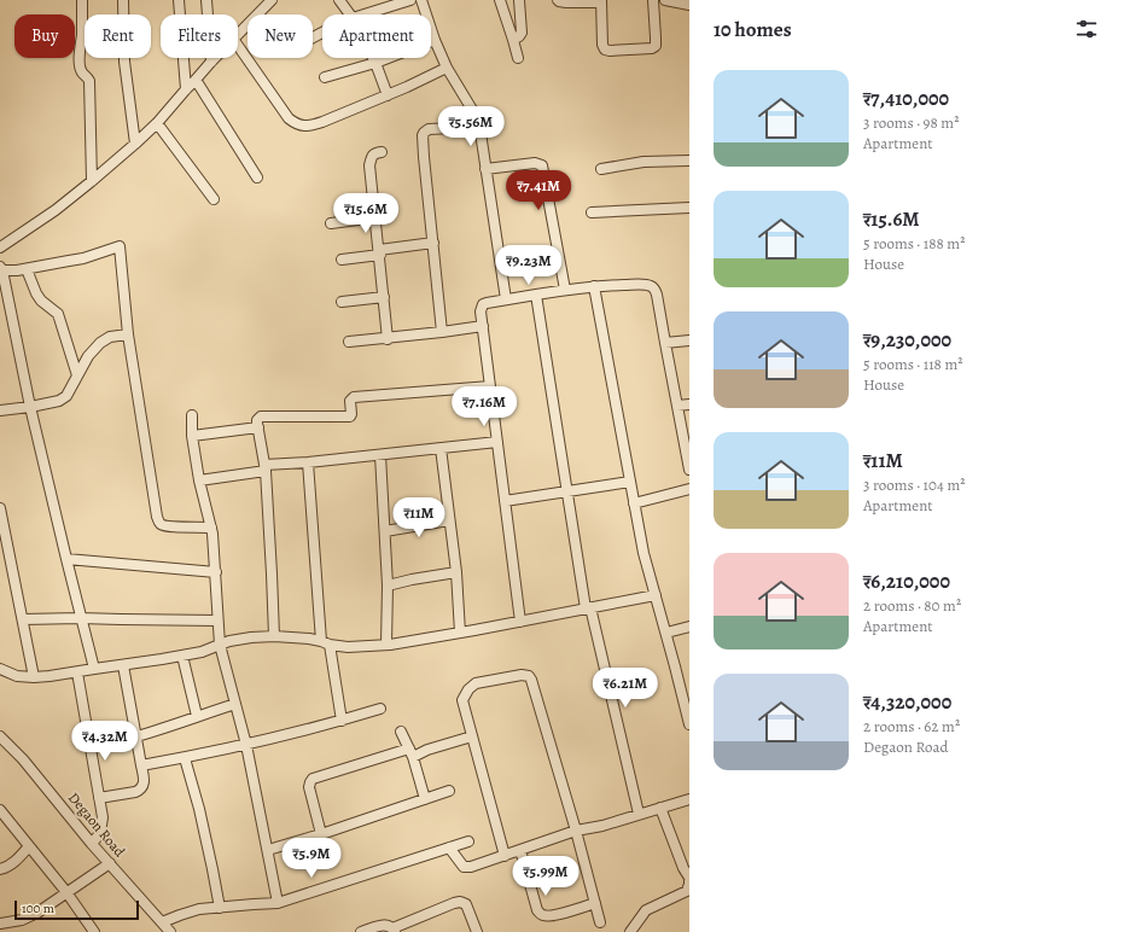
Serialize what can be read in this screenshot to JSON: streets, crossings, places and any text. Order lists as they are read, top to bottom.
{
  "streets": {
    "street": ["Degaon Road"]
  },
  "scale_bar": "100 m",
  "page": {
    "heading": "10 homes",
    "chip": [
      "Buy",
      "Rent",
      "Filters",
      "New",
      "Apartment"
    ],
    "list": [
      {
        "name": "₹7,410,000",
        "note": "3 rooms · 98 m² · Apartment"
      },
      {
        "name": "₹15.6M",
        "note": "5 rooms · 188 m² · House"
      },
      {
        "name": "₹9,230,000",
        "note": "5 rooms · 118 m² · House"
      },
      {
        "name": "₹11M",
        "note": "3 rooms · 104 m² · Apartment"
      },
      {
        "name": "₹6,210,000",
        "note": "2 rooms · 80 m² · Apartment"
      },
      {
        "name": "₹4,320,000",
        "note": "2 rooms · 62 m² · Degaon Road"
      }
    ],
    "price": [
      "₹5.56M",
      "₹7.41M",
      "₹15.6M",
      "₹9.23M",
      "₹7.16M",
      "₹11M",
      "₹6.21M",
      "₹4.32M",
      "₹5.9M",
      "₹5.99M"
    ],
    "scale": "100 m"
  }
}
